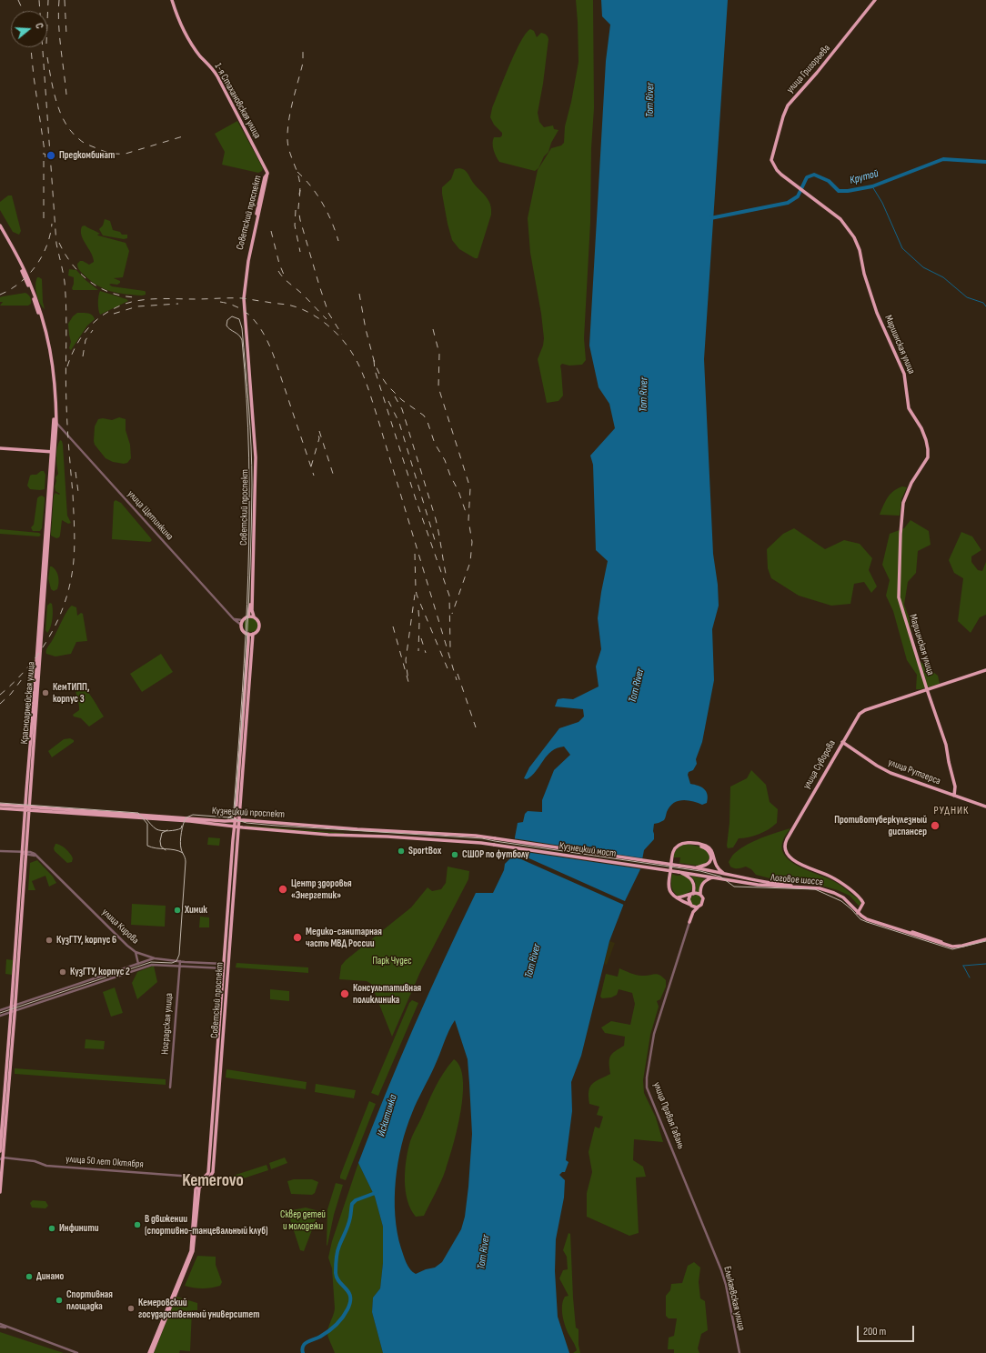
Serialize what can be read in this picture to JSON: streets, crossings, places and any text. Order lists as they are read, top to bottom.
{
  "streets": {
    "main road": [
      "улица Григорьева",
      "1-я Стахановская улица",
      "Советский проспект",
      "Мариинская улица",
      "Красноармейская улица",
      "улица Суворова",
      "улица Рутгерса",
      "Кузнецкий проспект",
      "Кузнецкий мост",
      "Логовое шоссе",
      "улица Кирова",
      "улица Правая Гавань"
    ],
    "street": [
      "улица Щетинкина",
      "Ноградская улица",
      "улица 50 лет Октября",
      "Елыкаевская улица"
    ]
  },
  "crossings": [
    ["улица Григорьева", "Мариинская улица"],
    ["1-я Стахановская улица", "Советский проспект"],
    ["Советский проспект", "улица Щетинкина"],
    ["Советский проспект", "Кузнецкий проспект"],
    ["Советский проспект", "улица Кирова"],
    ["Советский проспект", "улица 50 лет Октября"],
    ["Мариинская улица", "улица Суворова"],
    ["Мариинская улица", "улица Рутгерса"],
    ["улица Щетинкина", "Красноармейская улица"],
    ["Красноармейская улица", "Кузнецкий проспект"],
    ["Красноармейская улица", "улица Кирова"],
    ["Красноармейская улица", "улица 50 лет Октября"],
    ["улица Суворова", "улица Рутгерса"],
    ["улица Суворова", "Логовое шоссе"],
    ["Кузнецкий проспект", "Кузнецкий мост"],
    ["Кузнецкий мост", "Логовое шоссе"],
    ["улица Кирова", "Ноградская улица"],
    ["улица Правая Гавань", "Елыкаевская улица"]
  ],
  "districts": ["РУДНИК", "Kemerovo"],
  "water": ["Tom River", "Крутой", "Искитимка"],
  "parks": ["Парк Чудес", "Сквер детей и молодежи"],
  "places": [
    "Предкомбинат",
    "КемТИПП, корпус 3",
    "Противотуберкулезный диспансер",
    "SportBox",
    "СШОР по футболу",
    "Центр здоровья «Энергетик»",
    "Химик",
    "Медико-санитарная часть МВД России",
    "КузГТУ, корпус 6",
    "КузГТУ, корпус 2",
    "Консультативная поликлиника",
    "В движении (спортивно-танцевальный клуб)",
    "Инфинити",
    "Динамо",
    "Спортивная площадка",
    "Кемеровский государственный университет"
  ],
  "scale_bar": "200 m",
  "north": "right"
}
